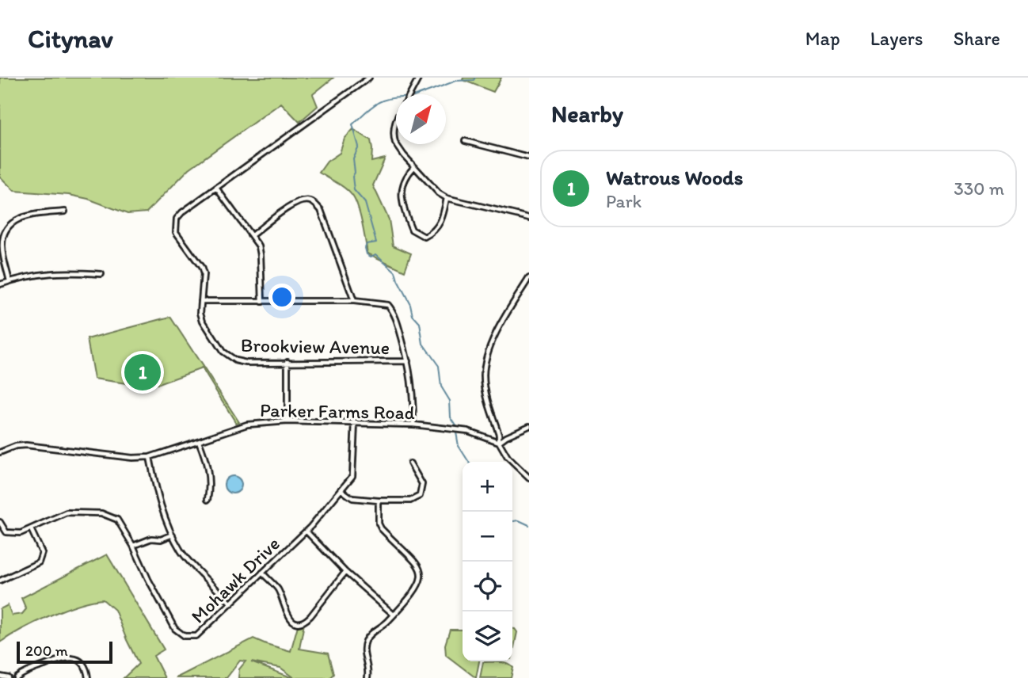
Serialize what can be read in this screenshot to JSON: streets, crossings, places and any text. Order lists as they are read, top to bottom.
{
  "streets": {
    "street": ["Brookview Avenue", "Parker Farms Road", "Mohawk Drive"]
  },
  "crossings": [
    ["Parker Farms Road", "Mohawk Drive"]
  ],
  "scale_bar": "200 m",
  "north": "top right",
  "page": {
    "header": "Citynav",
    "nav": ["Map", "Layers", "Share"],
    "heading": "Nearby",
    "list": [
      {
        "mark": "1",
        "name": "Watrous Woods",
        "note": "Park",
        "value": "330 m"
      }
    ],
    "pins": "1",
    "map_buttons": ["+", "−"],
    "scale": "200 m"
  }
}
